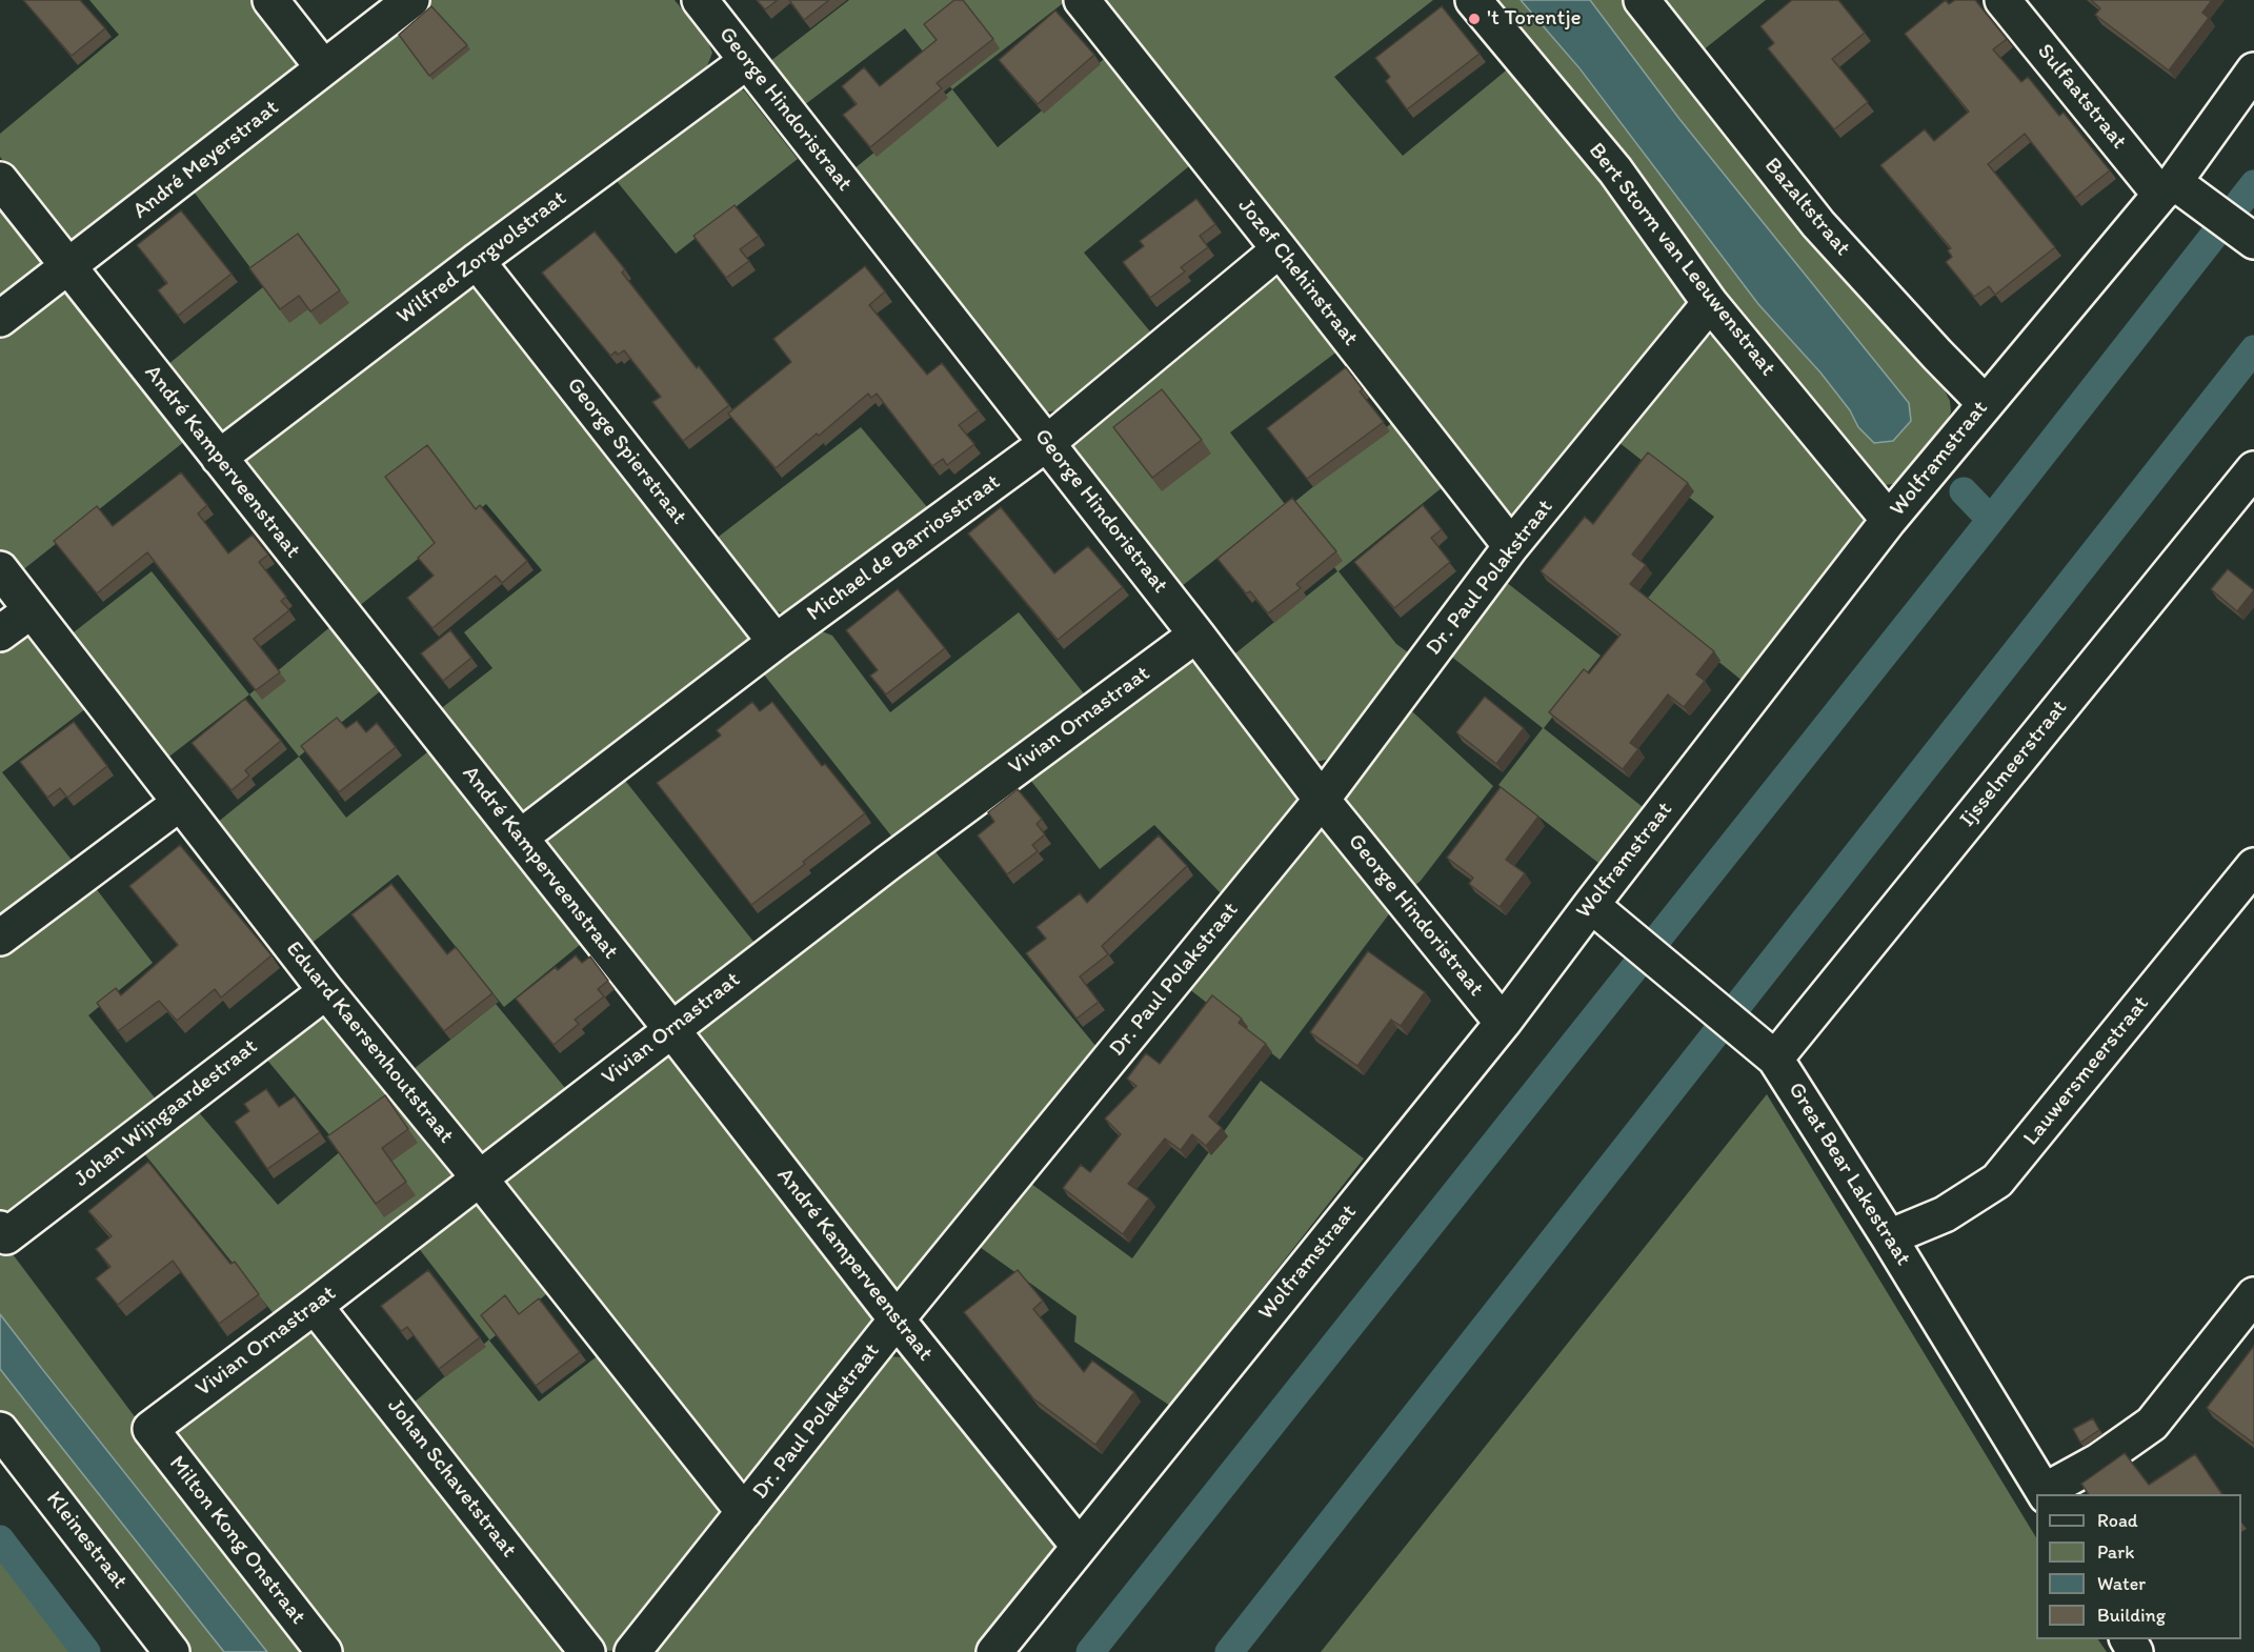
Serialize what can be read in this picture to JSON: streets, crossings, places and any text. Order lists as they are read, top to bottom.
{
  "streets": {
    "street": [
      "Sulfaatstraat",
      "George Hindoristraat",
      "André Meyerstraat",
      "Bazaltstraat",
      "Wilfred Zorgvolstraat",
      "Bert Storm van Leeuwenstraat",
      "Jozef Chehinstraat",
      "George Spierstraat",
      "Wolframstraat",
      "André Kamperveenstraat",
      "Michael de Barriosstraat",
      "Dr. Paul Polakstraat",
      "Vivian Ornastraat",
      "Ijsselmeerstraat",
      "Eduard Kaersenhoutstraat",
      "Lauwersmeerstraat",
      "Johan Wijngaardestraat",
      "Great Bear Lakestraat",
      "Johan Schavetstraat",
      "Kleinestraat",
      "Milton Kong Onstraat"
    ]
  },
  "crossings": [
    ["Sulfaatstraat", "Wolframstraat"],
    ["George Hindoristraat", "Wilfred Zorgvolstraat"],
    ["George Hindoristraat", "Wolframstraat"],
    ["George Hindoristraat", "Michael de Barriosstraat"],
    ["George Hindoristraat", "Dr. Paul Polakstraat"],
    ["George Hindoristraat", "Vivian Ornastraat"],
    ["André Meyerstraat", "André Kamperveenstraat"],
    ["Bazaltstraat", "Wolframstraat"],
    ["Wilfred Zorgvolstraat", "George Spierstraat"],
    ["Wilfred Zorgvolstraat", "André Kamperveenstraat"],
    ["Bert Storm van Leeuwenstraat", "Wolframstraat"],
    ["Bert Storm van Leeuwenstraat", "Dr. Paul Polakstraat"],
    ["Jozef Chehinstraat", "Michael de Barriosstraat"],
    ["Jozef Chehinstraat", "Dr. Paul Polakstraat"],
    ["George Spierstraat", "Michael de Barriosstraat"],
    ["Wolframstraat", "André Kamperveenstraat"],
    ["Wolframstraat", "Great Bear Lakestraat"],
    ["André Kamperveenstraat", "Michael de Barriosstraat"],
    ["André Kamperveenstraat", "Dr. Paul Polakstraat"],
    ["André Kamperveenstraat", "Vivian Ornastraat"],
    ["Dr. Paul Polakstraat", "Eduard Kaersenhoutstraat"],
    ["Vivian Ornastraat", "Eduard Kaersenhoutstraat"],
    ["Vivian Ornastraat", "Johan Schavetstraat"],
    ["Vivian Ornastraat", "Milton Kong Onstraat"],
    ["Ijsselmeerstraat", "Great Bear Lakestraat"],
    ["Eduard Kaersenhoutstraat", "Johan Wijngaardestraat"],
    ["Lauwersmeerstraat", "Great Bear Lakestraat"]
  ],
  "places": ["'t Torentje"],
  "legend": [
    "Road",
    "Park",
    "Water",
    "Building"
  ]
}
